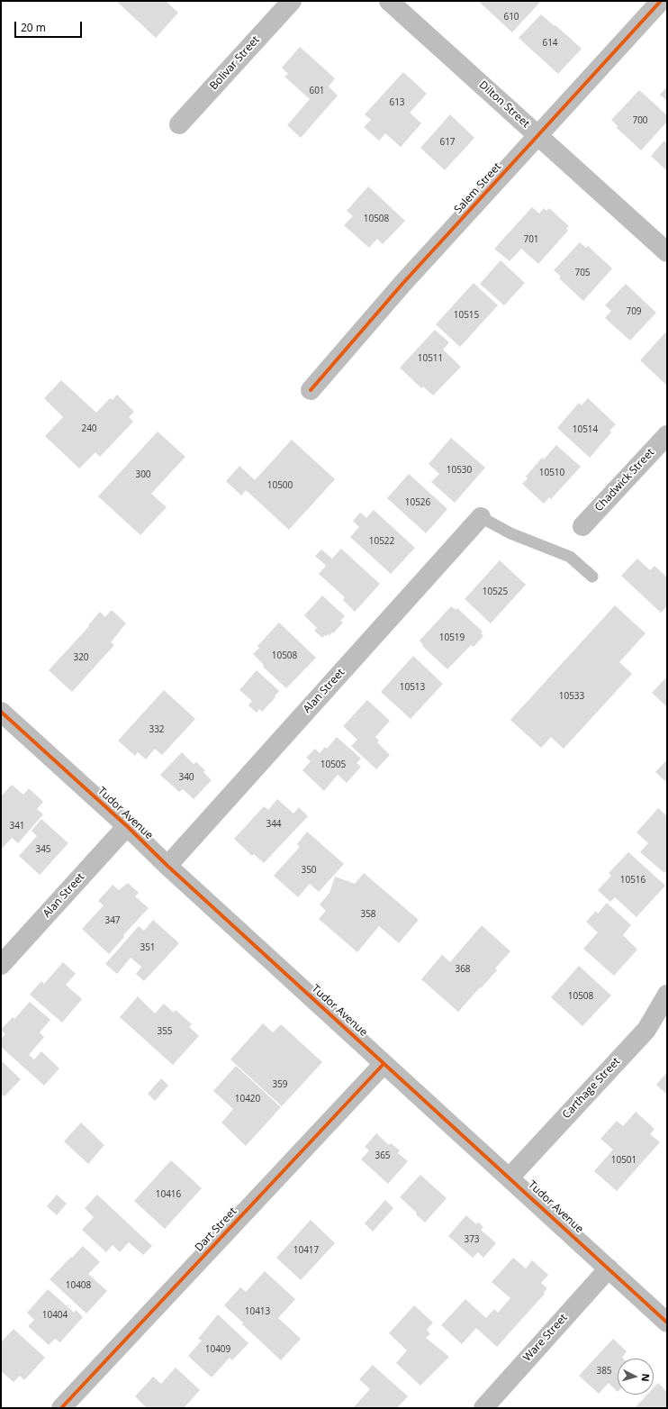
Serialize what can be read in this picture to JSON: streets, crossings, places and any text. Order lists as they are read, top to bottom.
{
  "streets": {
    "street": [
      "Bolivar Street",
      "Dilton Street",
      "Salem Street",
      "Chadwick Street",
      "Alan Street",
      "Tudor Avenue",
      "Carthage Street",
      "Dart Street",
      "Ware Street"
    ]
  },
  "crossings": [
    ["Dilton Street", "Salem Street"],
    ["Alan Street", "Tudor Avenue"],
    ["Tudor Avenue", "Carthage Street"],
    ["Tudor Avenue", "Dart Street"],
    ["Tudor Avenue", "Ware Street"]
  ],
  "house_numbers": [
    "610",
    "614",
    "601",
    "613",
    "700",
    "617",
    "10508",
    "701",
    "705",
    "709",
    "10515",
    "10511",
    "240",
    "10514",
    "10530",
    "10510",
    "300",
    "10500",
    "10526",
    "10522",
    "10525",
    "10519",
    "10508",
    "320",
    "10513",
    "10533",
    "332",
    "10505",
    "340",
    "344",
    "341",
    "345",
    "350",
    "10516",
    "358",
    "347",
    "351",
    "368",
    "10508",
    "355",
    "359",
    "10420",
    "365",
    "10501",
    "10416",
    "373",
    "10417",
    "10408",
    "10413",
    "10404",
    "10409",
    "385"
  ],
  "scale_bar": "20 m",
  "north": "right"
}
